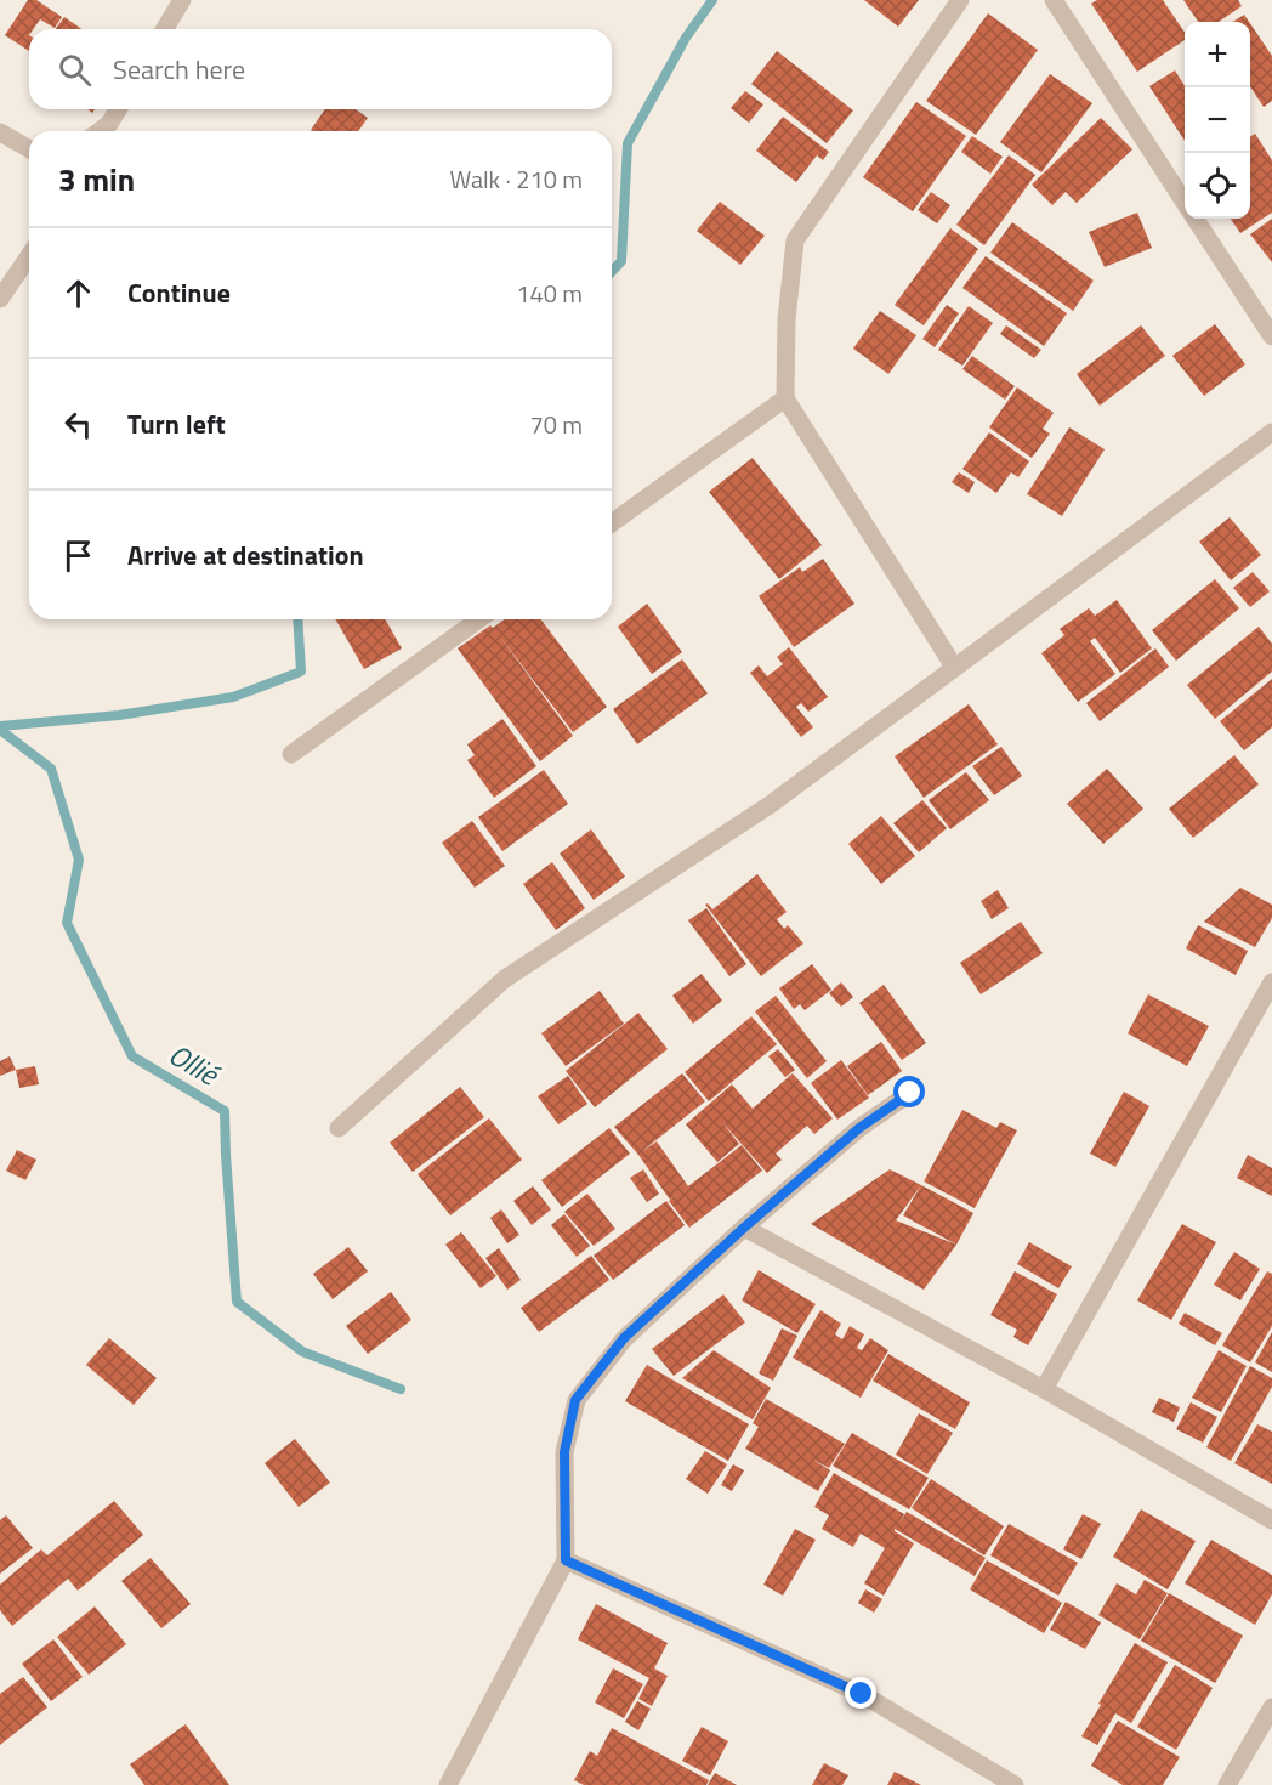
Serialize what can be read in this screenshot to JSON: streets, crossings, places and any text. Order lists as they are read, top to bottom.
{
  "water": ["Ollié"],
  "page": {
    "map_buttons": ["+", "−"],
    "search": "Search here",
    "heading": ["3 min", "Walk · 210 m"],
    "list": [
      ["Continue", "140 m"],
      ["Turn left", "70 m"],
      "Arrive at destination"
    ]
  }
}
